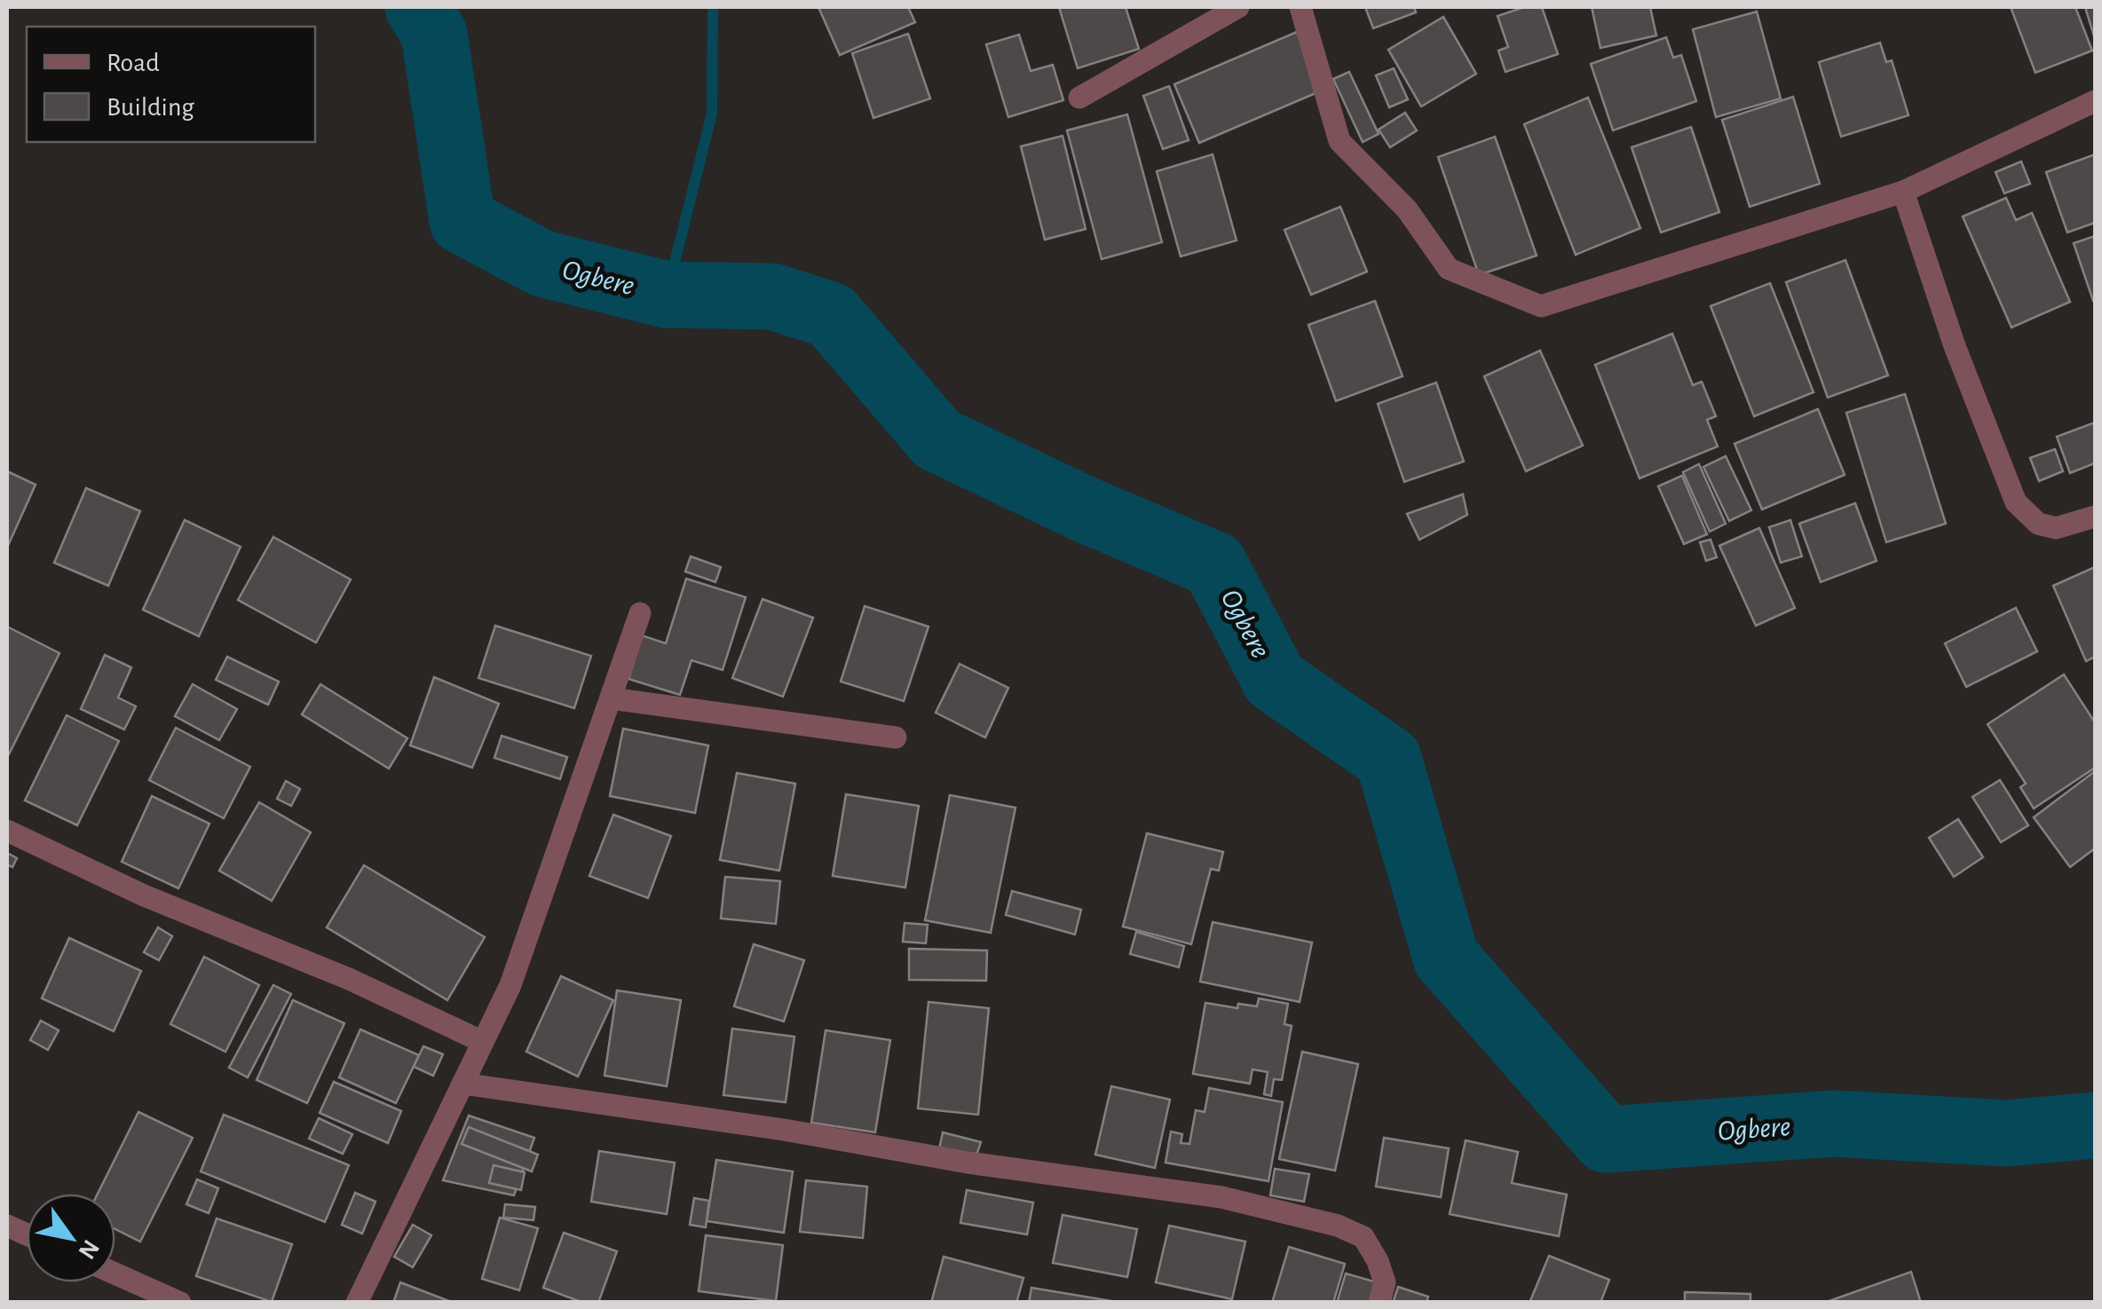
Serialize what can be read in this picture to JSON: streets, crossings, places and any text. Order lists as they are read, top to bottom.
{
  "water": ["Ogbere"],
  "legend": ["Road", "Building"],
  "north": "bottom right"
}
